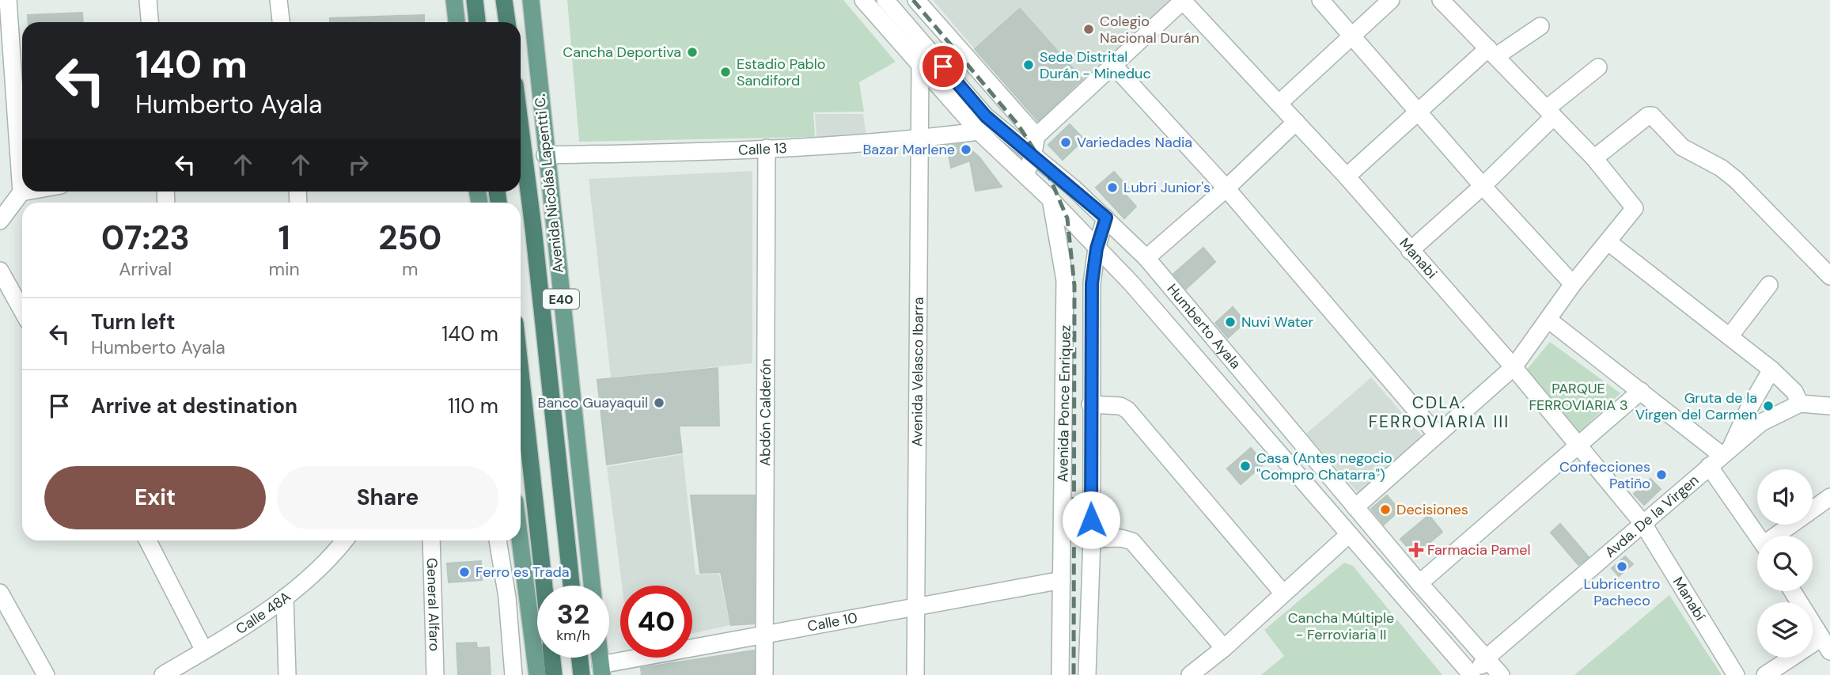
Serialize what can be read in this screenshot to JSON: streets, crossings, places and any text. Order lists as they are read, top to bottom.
{
  "streets": {
    "highway": ["Avenida Nicolás Lapentti C.", "E40"],
    "street": [
      "Calle 13",
      "Manabi",
      "Humberto Ayala",
      "Avenida Velasco Ibarra",
      "Avenida Ponce Enriquez",
      "Abdón Calderón",
      "Avda. De la Virgen",
      "Manabí",
      "General Alfaro",
      "Calle 48A",
      "Calle 10"
    ]
  },
  "crossings": [
    ["Calle 13", "Avenida Nicolás Lapentti C."],
    ["Calle 13", "Humberto Ayala"],
    ["Calle 13", "Avenida Velasco Ibarra"],
    ["Calle 13", "Abdón Calderón"],
    ["Manabi", "Avda. De la Virgen"],
    ["Manabi", "Manabí"],
    ["Humberto Ayala", "Avenida Velasco Ibarra"],
    ["Humberto Ayala", "Avenida Ponce Enriquez"],
    ["Humberto Ayala", "Avda. De la Virgen"],
    ["Avenida Velasco Ibarra", "Calle 10"],
    ["Avenida Ponce Enriquez", "Calle 10"],
    ["Abdón Calderón", "Calle 10"],
    ["Avda. De la Virgen", "Manabí"]
  ],
  "districts": ["CDLA. FERROVIARIA III"],
  "parks": ["PARQUE FERROVIARIA 3", "Cancha Múltiple - Ferroviaria II"],
  "places": {
    "other": [
      "Colegio Nacional Durán",
      "Cancha Deportiva",
      "Sede Distrital Durán - Mineduc",
      "Estadio Pablo Sandiford",
      "Variedades Nadia",
      "Bazar Marlene",
      "Lubri Junior's",
      "Nuvi Water",
      "Banco Guayaquil",
      "Gruta de la Virgen del Carmen",
      "Casa (Antes negocio \"Compro Chatarra\")",
      "Confecciones Patiño",
      "Decisiones",
      "Lubricentro Pacheco",
      "Ferro es Trada"
    ],
    "health": ["Farmacia Pamel"]
  },
  "page": {
    "turn": ["140 m", "Humberto Ayala"],
    "eta": [
      "07:23",
      "Arrival",
      "1",
      "min",
      "250",
      "m"
    ],
    "list": [
      {
        "name": "Turn left",
        "note": "Humberto Ayala",
        "value": "140 m"
      },
      {
        "name": "Arrive at destination",
        "value": "110 m"
      }
    ],
    "buttons": ["Exit", "Share"],
    "speed": "32 km/h",
    "limit": "40"
  }
}
